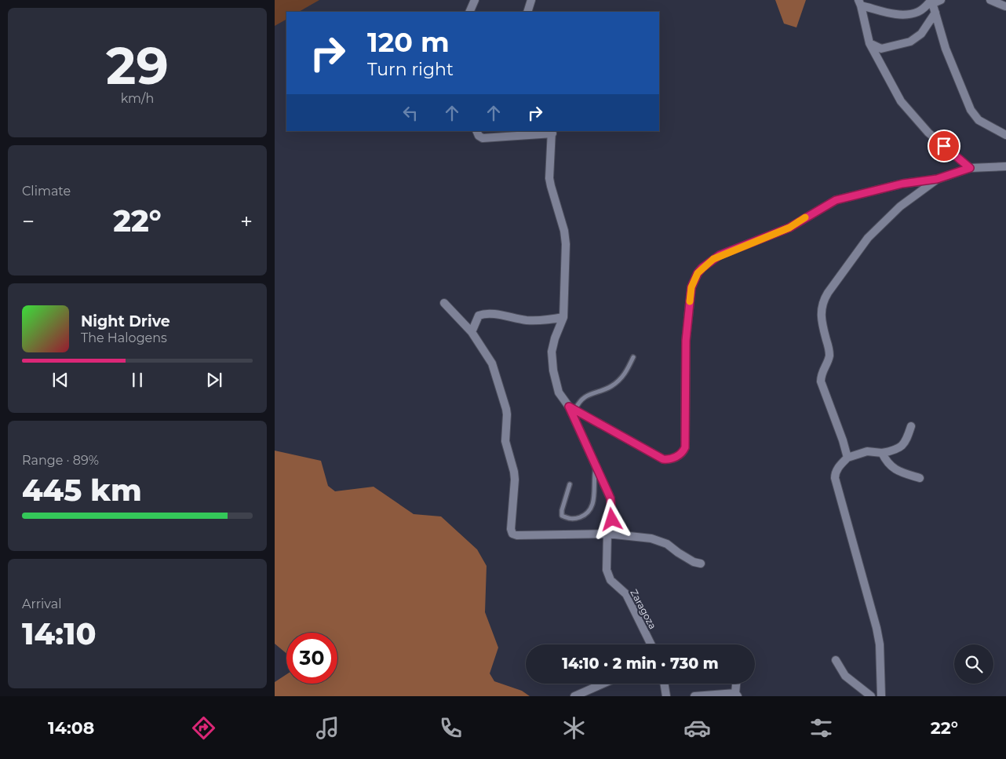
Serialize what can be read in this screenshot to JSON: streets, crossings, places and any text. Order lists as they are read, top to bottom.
{
  "streets": {
    "street": ["Zaragoza"]
  },
  "page": {
    "tile": [
      ["29", "km/h"],
      "Climate",
      ["Range · 89%", "445 km"],
      ["Arrival", "14:10"]
    ],
    "turn": ["120 m", "Turn right"],
    "heat": ["−", "22°", "+"],
    "song": ["Night Drive", "The Halogens"],
    "limit": "30",
    "trip": "14:10 · 2 min · 730 m",
    "tabs": ["14:08", "22°"]
  }
}
